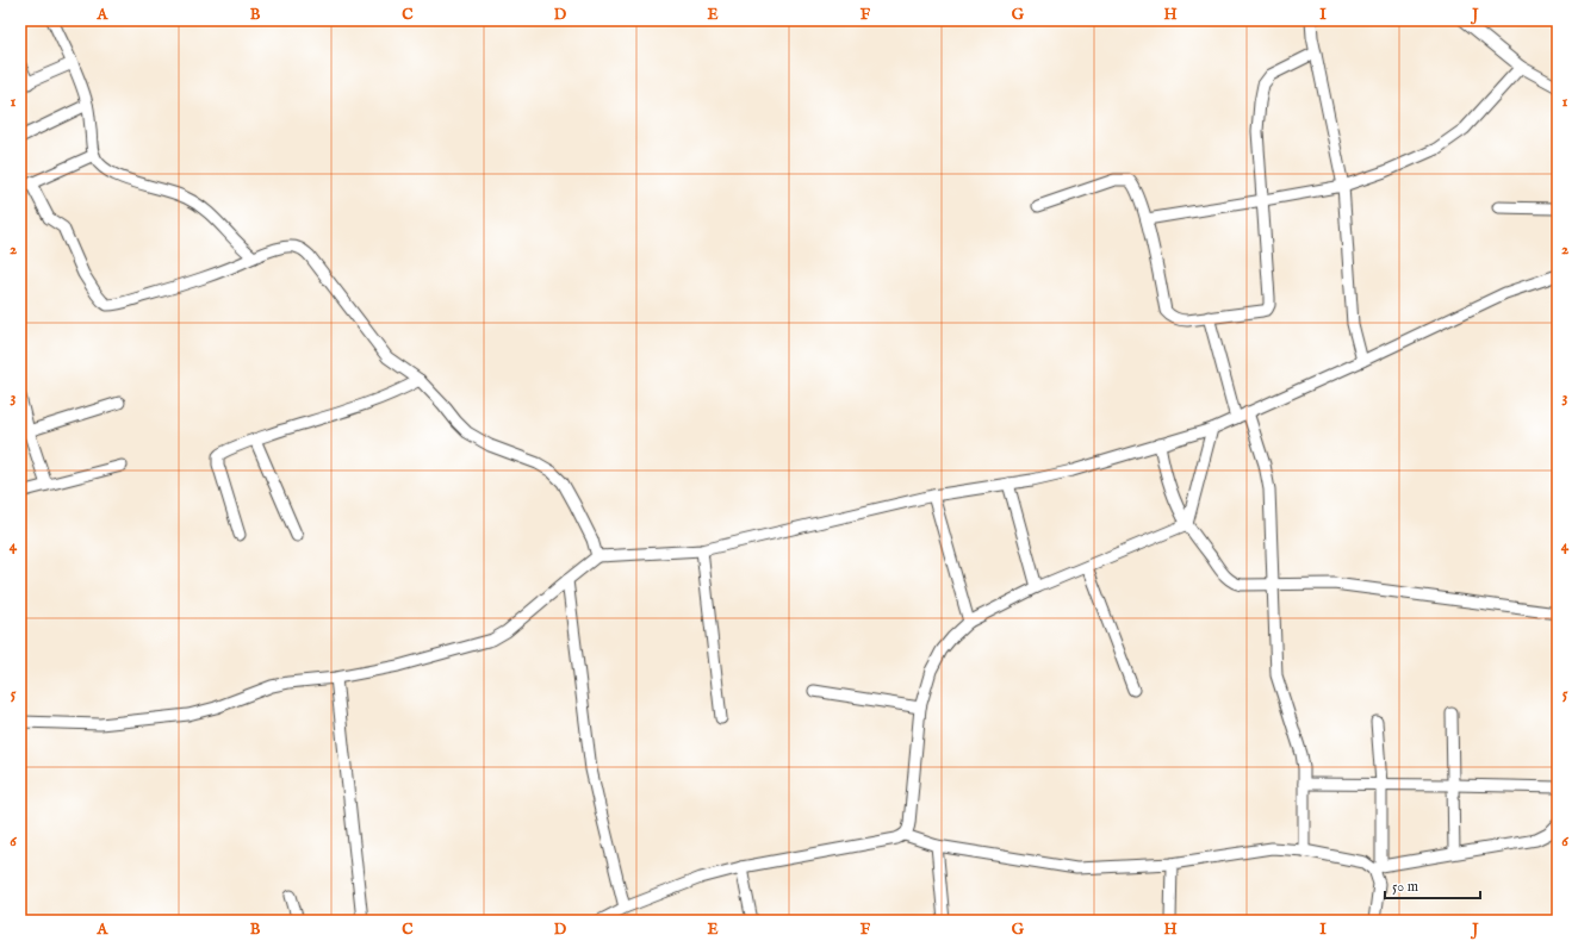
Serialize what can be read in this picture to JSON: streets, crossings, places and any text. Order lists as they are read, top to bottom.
{
  "scale_bar": "50 m",
  "grid": {
    "columns": [
      "A",
      "B",
      "C",
      "D",
      "E",
      "F",
      "G",
      "H",
      "I",
      "J"
    ],
    "rows": [
      "1",
      "2",
      "3",
      "4",
      "5",
      "6"
    ]
  }
}
